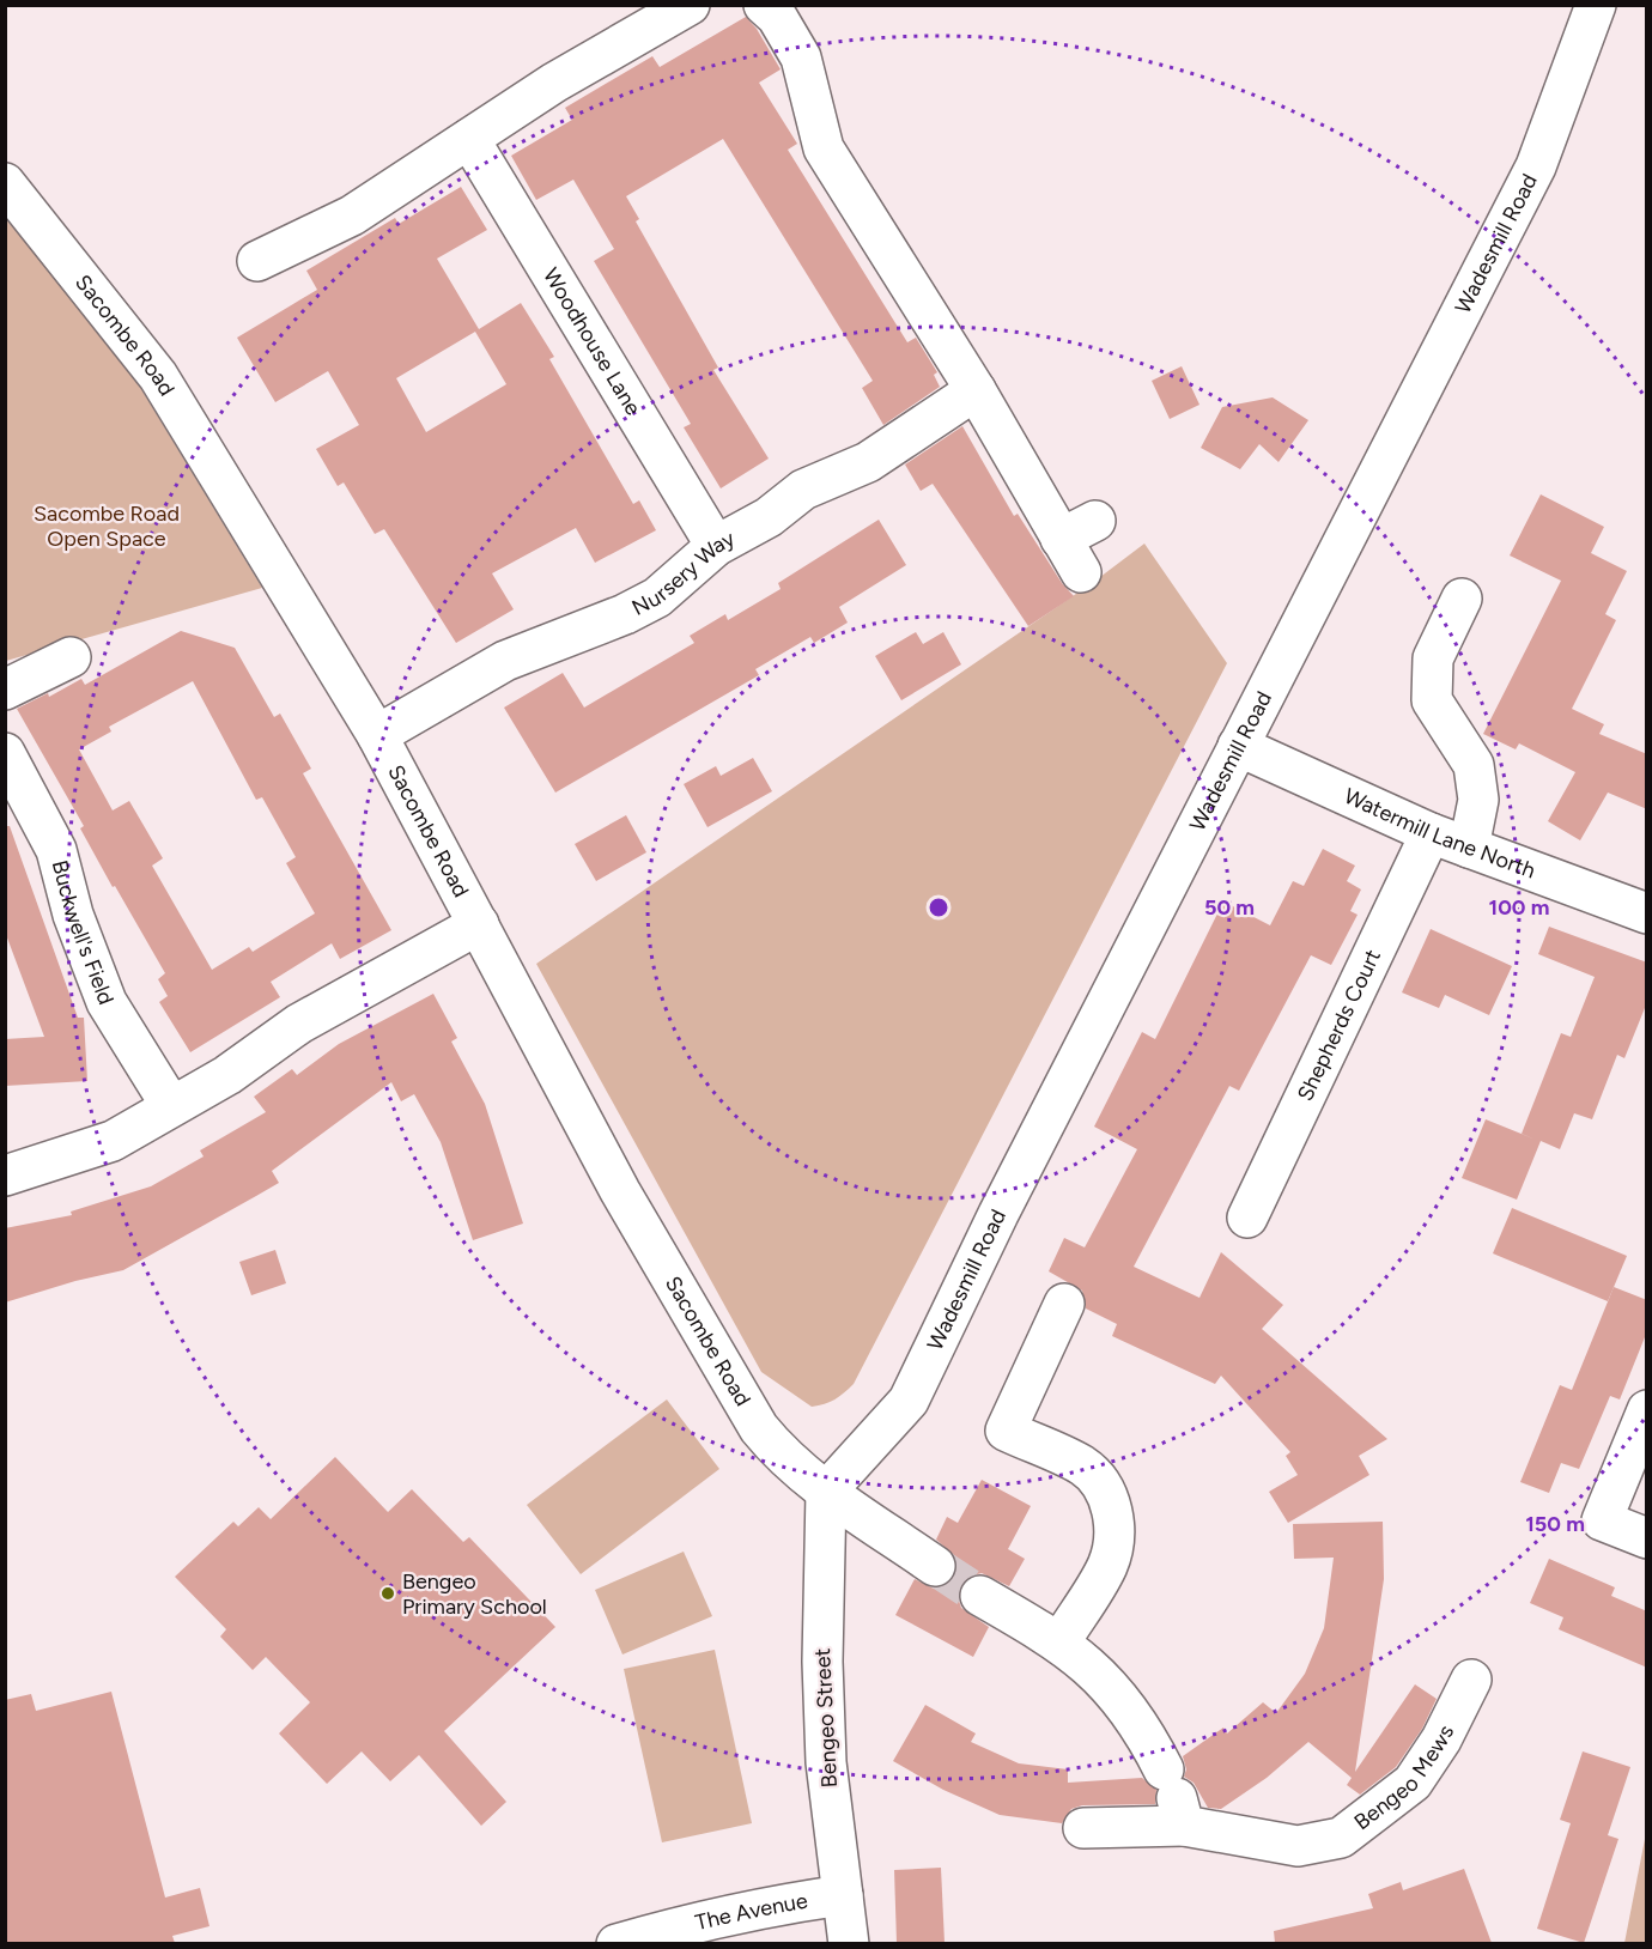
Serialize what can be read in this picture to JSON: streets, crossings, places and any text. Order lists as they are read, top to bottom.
{
  "streets": {
    "street": [
      "Wadesmill Road",
      "Sacombe Road",
      "Woodhouse Lane",
      "Nursery Way",
      "Watermill Lane North",
      "Buckwell's Field",
      "Shepherds Court",
      "Bengeo Street",
      "Bengeo Mews",
      "The Avenue"
    ]
  },
  "crossings": [
    ["Wadesmill Road", "Sacombe Road"],
    ["Wadesmill Road", "Watermill Lane North"],
    ["Wadesmill Road", "Bengeo Street"],
    ["Sacombe Road", "Nursery Way"],
    ["Sacombe Road", "Bengeo Street"],
    ["Woodhouse Lane", "Nursery Way"],
    ["Watermill Lane North", "Shepherds Court"],
    ["Bengeo Street", "The Avenue"]
  ],
  "parks": ["Sacombe Road Open Space"],
  "places": ["Bengeo Primary School"],
  "rings": ["50 m", "100 m", "150 m"]
}
